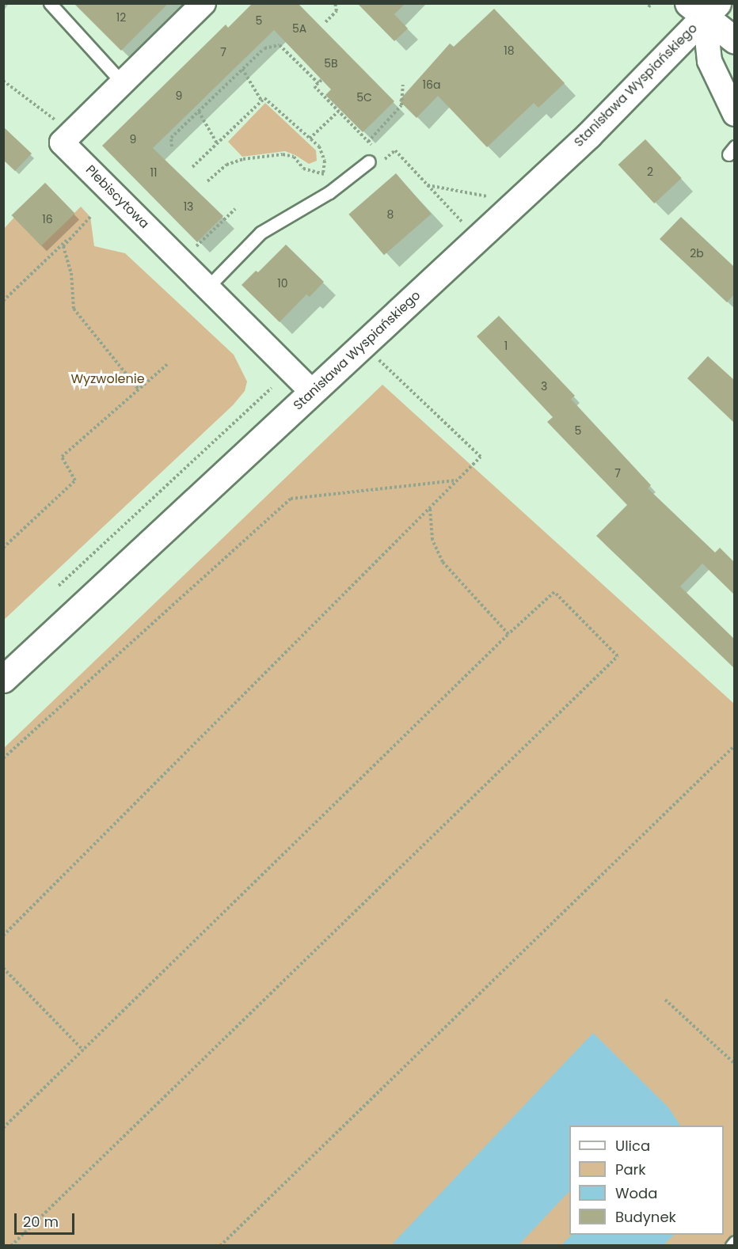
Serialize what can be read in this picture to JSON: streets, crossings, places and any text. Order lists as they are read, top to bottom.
{
  "streets": {
    "street": ["Stanisława Wyspiańskiego", "Plebiscytowa"]
  },
  "crossings": [
    ["Stanisława Wyspiańskiego", "Plebiscytowa"]
  ],
  "parks": ["Wyzwolenie"],
  "house_numbers": [
    "12",
    "5",
    "5A",
    "18",
    "7",
    "5B",
    "16a",
    "9",
    "5C",
    "9",
    "2",
    "11",
    "13",
    "8",
    "16",
    "2b",
    "10",
    "1",
    "3",
    "5",
    "7"
  ],
  "legend": [
    "Ulica",
    "Park",
    "Woda",
    "Budynek"
  ],
  "scale_bar": "20 m"
}
